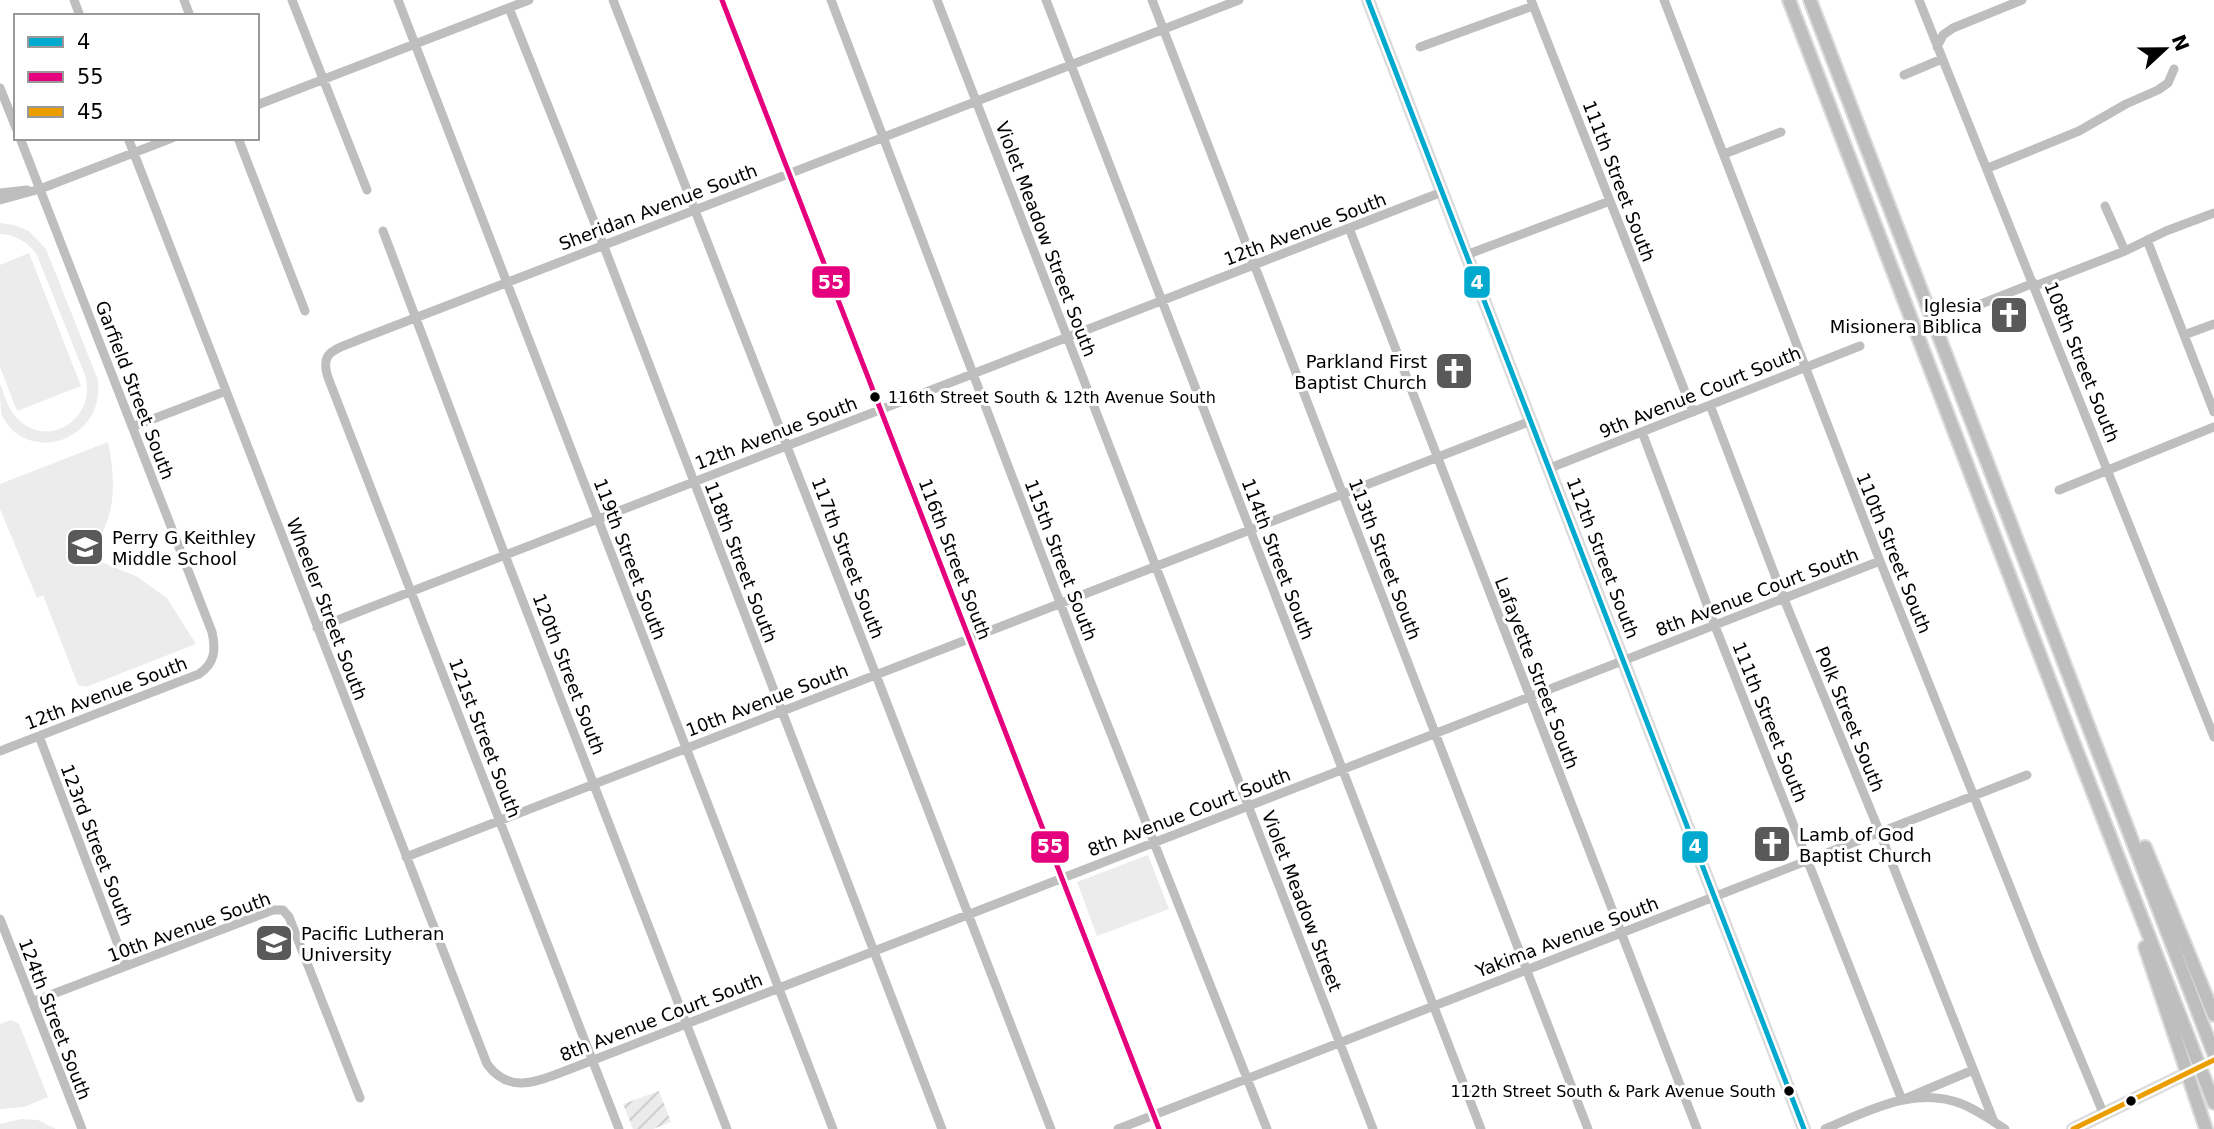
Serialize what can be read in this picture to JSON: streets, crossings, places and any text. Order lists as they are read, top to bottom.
{
  "streets": {
    "main road": ["112th Street South"],
    "street": [
      "111th Street South",
      "Sheridan Avenue South",
      "12th Avenue South",
      "Violet Meadow Street South",
      "108th Street South",
      "Garfield Street South",
      "9th Avenue Court South",
      "110th Street South",
      "117th Street South",
      "119th Street South",
      "116th Street South",
      "114th Street South",
      "113th Street South",
      "115th Street South",
      "118th Street South",
      "8th Avenue Court South",
      "Wheeler Street South",
      "Lafayette Street South",
      "120th Street South",
      "10th Avenue South",
      "Polk Street South",
      "121st Street South",
      "123rd Street South",
      "Violet Meadow Street",
      "Yakima Avenue South",
      "124th Street South"
    ]
  },
  "crossings": [
    ["111th Street South", "9th Avenue Court South"],
    ["111th Street South", "8th Avenue Court South"],
    ["111th Street South", "Yakima Avenue South"],
    ["Sheridan Avenue South", "Violet Meadow Street South"],
    ["Sheridan Avenue South", "117th Street South"],
    ["Sheridan Avenue South", "119th Street South"],
    ["Sheridan Avenue South", "116th Street South"],
    ["Sheridan Avenue South", "114th Street South"],
    ["Sheridan Avenue South", "113th Street South"],
    ["Sheridan Avenue South", "115th Street South"],
    ["Sheridan Avenue South", "118th Street South"],
    ["Sheridan Avenue South", "120th Street South"],
    ["Sheridan Avenue South", "121st Street South"],
    ["12th Avenue South", "Violet Meadow Street South"],
    ["12th Avenue South", "Garfield Street South"],
    ["12th Avenue South", "117th Street South"],
    ["12th Avenue South", "112th Street South"],
    ["12th Avenue South", "119th Street South"],
    ["12th Avenue South", "116th Street South"],
    ["12th Avenue South", "114th Street South"],
    ["12th Avenue South", "113th Street South"],
    ["12th Avenue South", "115th Street South"],
    ["12th Avenue South", "118th Street South"],
    ["12th Avenue South", "Wheeler Street South"],
    ["12th Avenue South", "Lafayette Street South"],
    ["12th Avenue South", "120th Street South"],
    ["12th Avenue South", "121st Street South"],
    ["12th Avenue South", "123rd Street South"],
    ["Violet Meadow Street South", "10th Avenue South"],
    ["Violet Meadow Street South", "Violet Meadow Street"],
    ["9th Avenue Court South", "110th Street South"],
    ["9th Avenue Court South", "112th Street South"],
    ["9th Avenue Court South", "Polk Street South"],
    ["110th Street South", "8th Avenue Court South"],
    ["110th Street South", "Yakima Avenue South"],
    ["117th Street South", "8th Avenue Court South"],
    ["117th Street South", "10th Avenue South"],
    ["112th Street South", "8th Avenue Court South"],
    ["112th Street South", "10th Avenue South"],
    ["112th Street South", "Yakima Avenue South"],
    ["119th Street South", "8th Avenue Court South"],
    ["119th Street South", "10th Avenue South"],
    ["116th Street South", "8th Avenue Court South"],
    ["116th Street South", "10th Avenue South"],
    ["116th Street South", "Yakima Avenue South"],
    ["114th Street South", "8th Avenue Court South"],
    ["114th Street South", "10th Avenue South"],
    ["114th Street South", "Yakima Avenue South"],
    ["113th Street South", "8th Avenue Court South"],
    ["113th Street South", "10th Avenue South"],
    ["113th Street South", "Yakima Avenue South"],
    ["115th Street South", "8th Avenue Court South"],
    ["115th Street South", "10th Avenue South"],
    ["115th Street South", "Yakima Avenue South"],
    ["118th Street South", "8th Avenue Court South"],
    ["118th Street South", "10th Avenue South"],
    ["8th Avenue Court South", "Wheeler Street South"],
    ["8th Avenue Court South", "Lafayette Street South"],
    ["8th Avenue Court South", "120th Street South"],
    ["8th Avenue Court South", "Polk Street South"],
    ["8th Avenue Court South", "121st Street South"],
    ["8th Avenue Court South", "Violet Meadow Street"],
    ["Wheeler Street South", "10th Avenue South"],
    ["Lafayette Street South", "10th Avenue South"],
    ["Lafayette Street South", "Yakima Avenue South"],
    ["120th Street South", "10th Avenue South"],
    ["10th Avenue South", "121st Street South"],
    ["10th Avenue South", "123rd Street South"],
    ["10th Avenue South", "Violet Meadow Street"],
    ["10th Avenue South", "124th Street South"],
    ["Polk Street South", "Yakima Avenue South"],
    ["Violet Meadow Street", "Yakima Avenue South"]
  ],
  "places": {
    "church": ["Iglesia Misionera Biblica", "Parkland First Baptist Church", "Lamb of God Baptist Church"],
    "other": ["116th Street South & 12th Avenue South", "112th Street South & Park Avenue South"],
    "school or university": ["Perry G Keithley Middle School", "Pacific Lutheran University"]
  },
  "lines": ["transit line 4", "transit line 55", "transit line 45"],
  "legend": ["4", "55", "45"],
  "north": "right"
}
